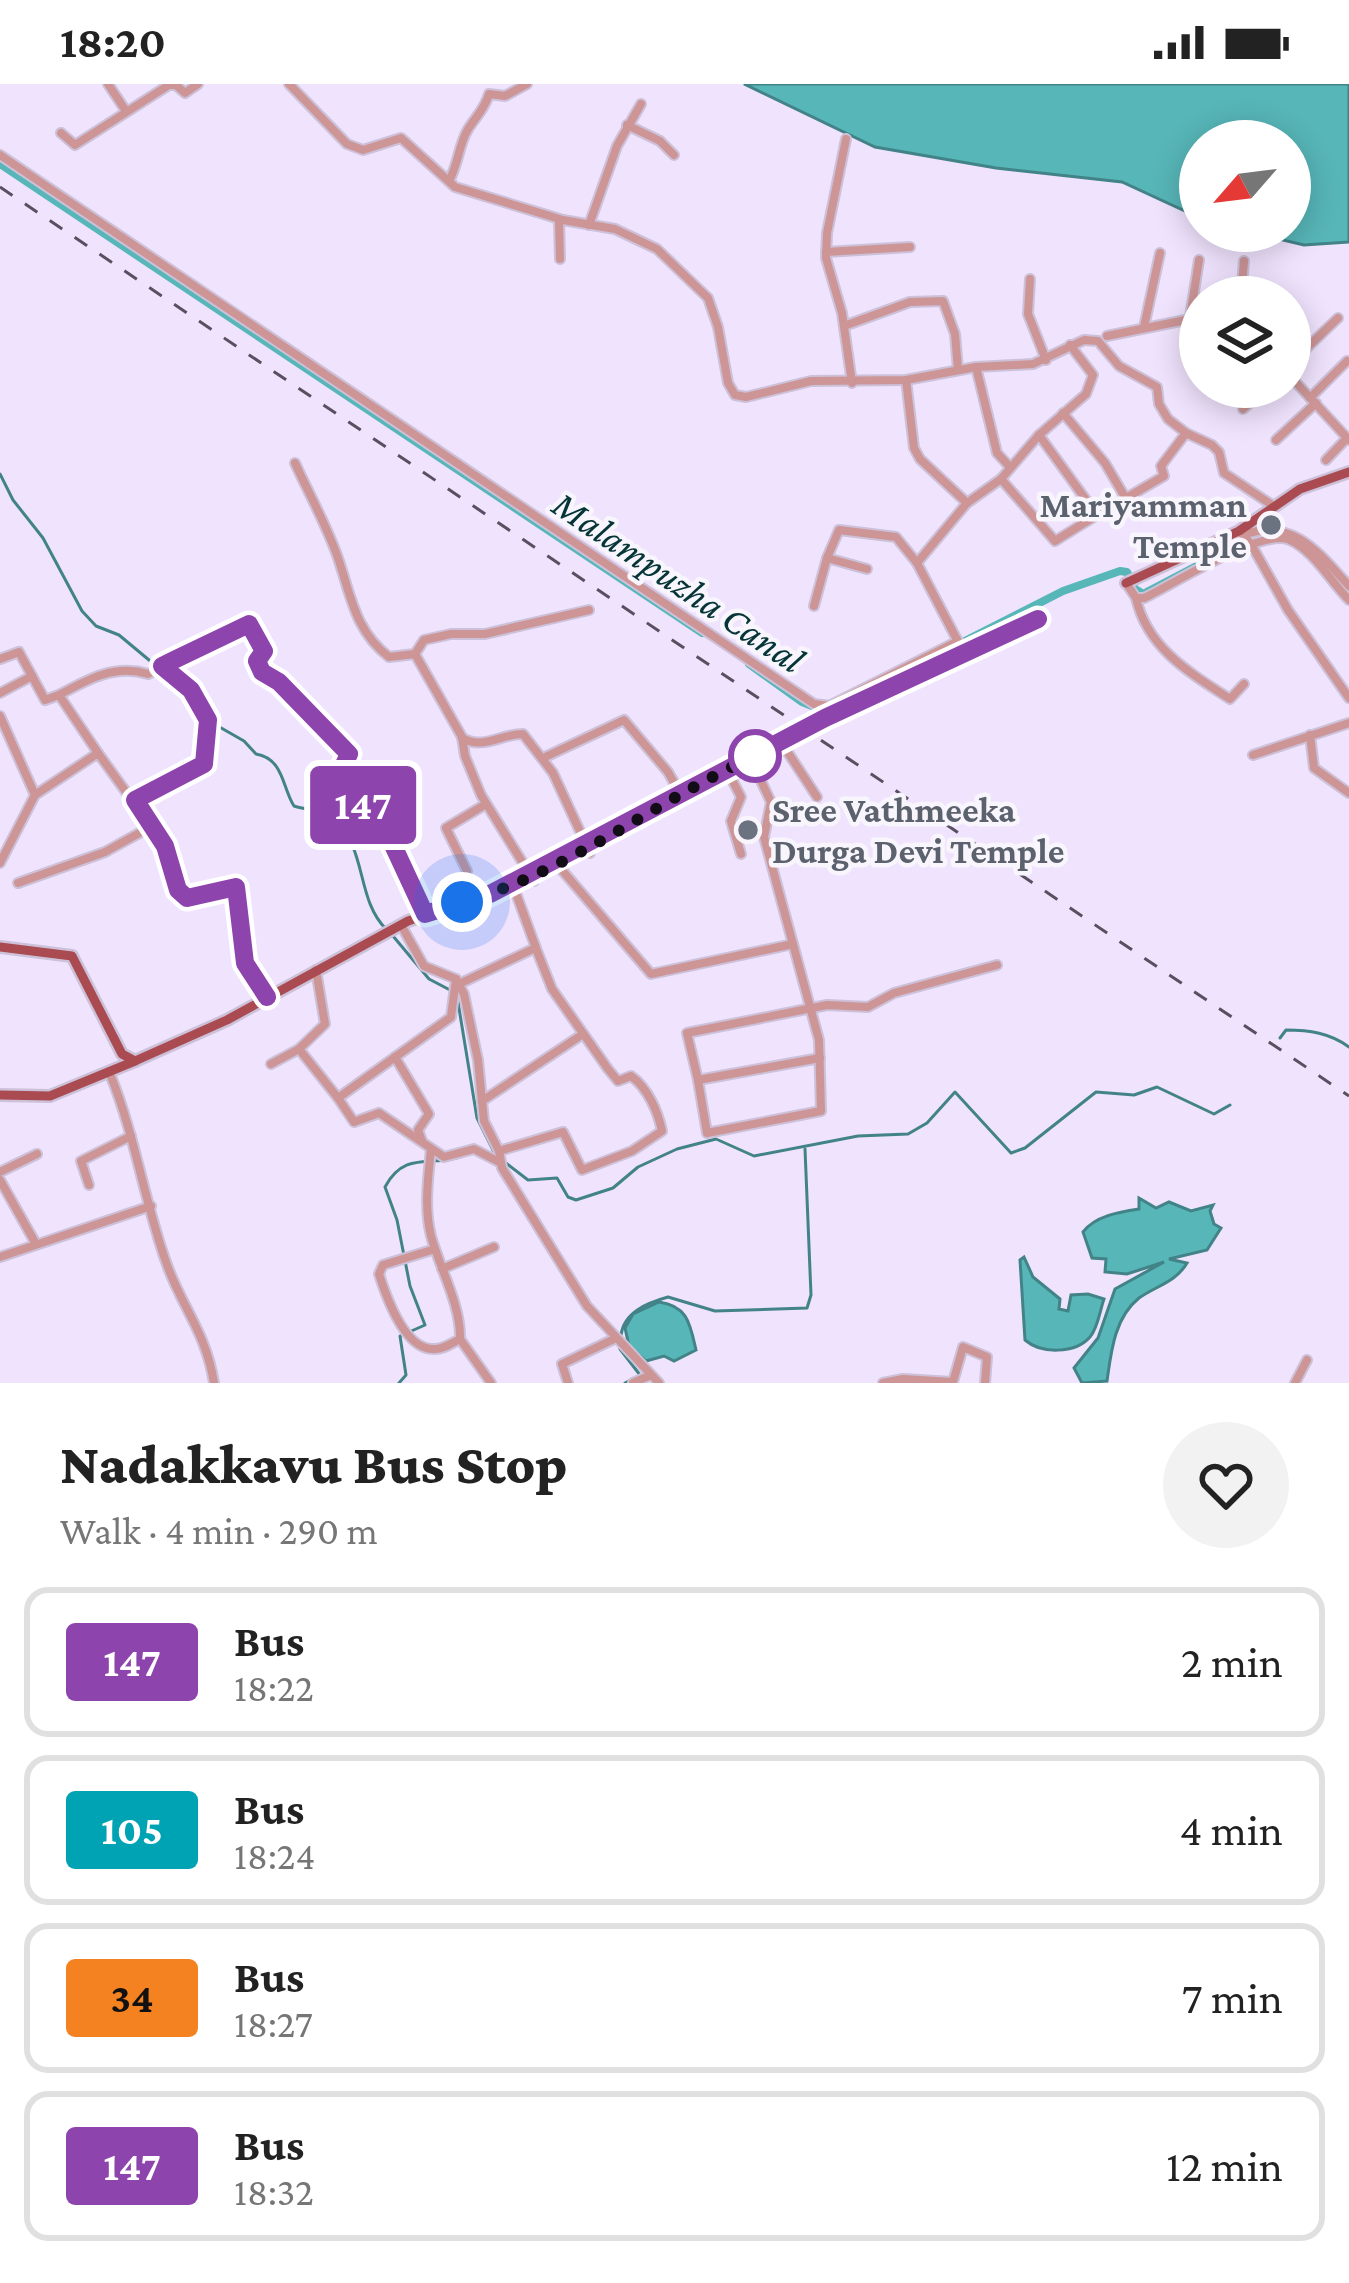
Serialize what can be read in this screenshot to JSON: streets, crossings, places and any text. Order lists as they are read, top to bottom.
{
  "water": ["Malampuzha Canal"],
  "places": ["Mariyamman Temple", "Sree Vathmeeka Durga Devi Temple"],
  "lines": ["bus line 147"],
  "north": "bottom left",
  "page": {
    "status": "18:20",
    "on_map": "147",
    "heading": ["Nadakkavu Bus Stop", "Walk · 4 min · 290 m"],
    "list": [
      {
        "mark": "147",
        "name": "Bus",
        "note": "18:22",
        "value": "2 min"
      },
      {
        "mark": "105",
        "name": "Bus",
        "note": "18:24",
        "value": "4 min"
      },
      {
        "mark": "34",
        "name": "Bus",
        "note": "18:27",
        "value": "7 min"
      },
      {
        "mark": "147",
        "name": "Bus",
        "note": "18:32",
        "value": "12 min"
      }
    ]
  }
}
